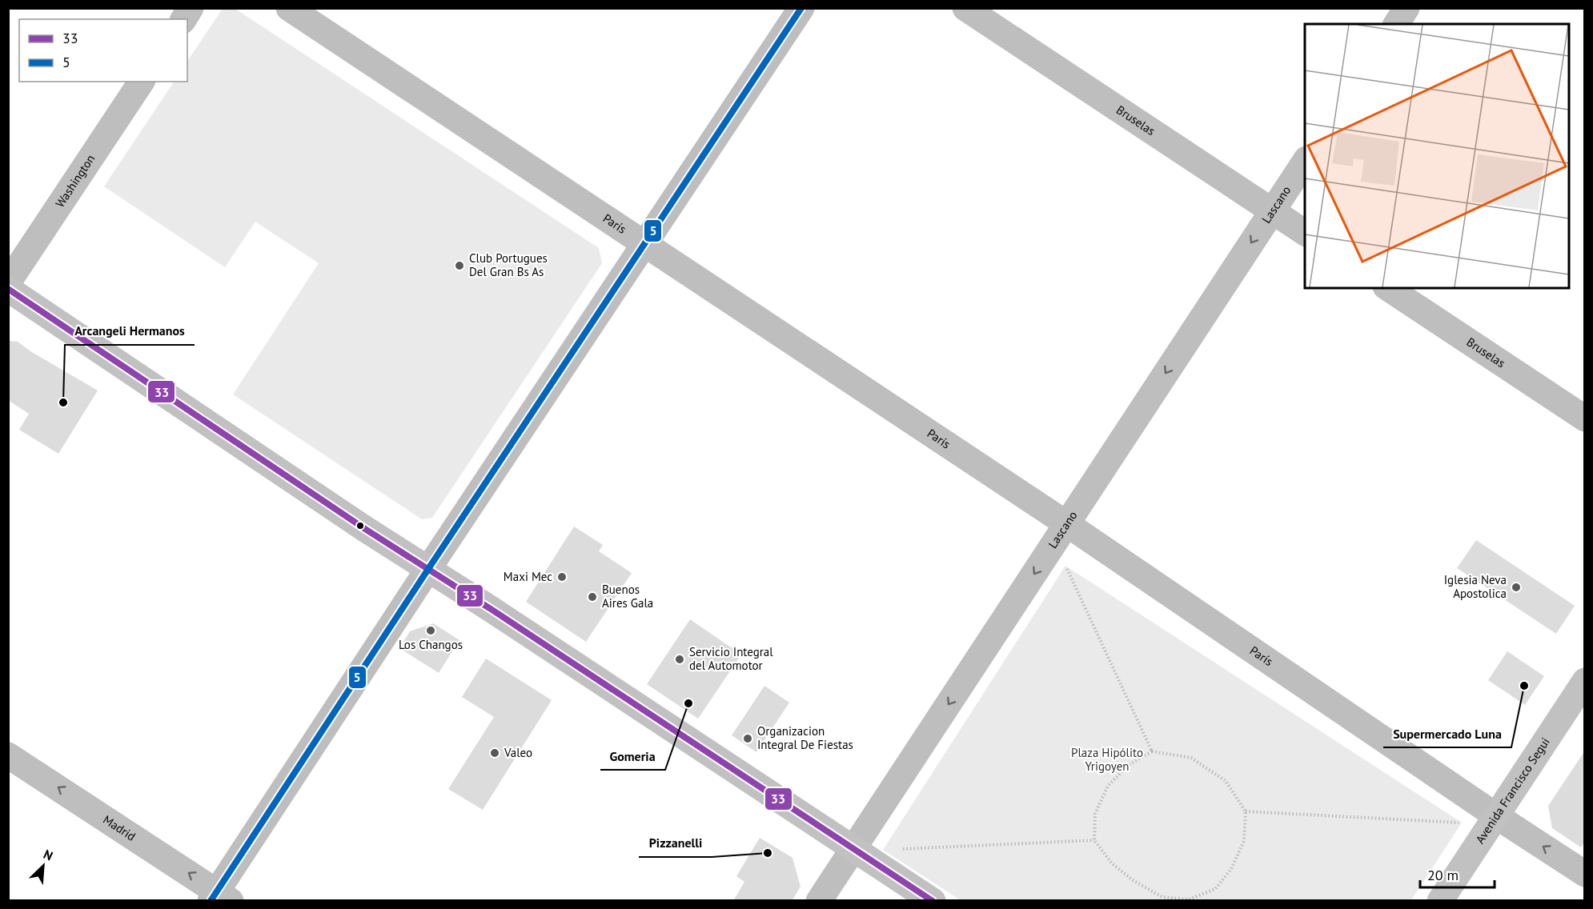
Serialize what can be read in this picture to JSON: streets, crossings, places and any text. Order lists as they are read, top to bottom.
{
  "streets": {
    "main road": ["Avenida Francisco Segui"],
    "street": [
      "Bruselas",
      "Washington",
      "Lascano",
      "París",
      "Madrid"
    ]
  },
  "crossings": [
    ["Bruselas", "Lascano"],
    ["Lascano", "París"],
    ["París", "Avenida Francisco Segui"]
  ],
  "one_way": ["Lascano", "Madrid"],
  "parks": ["Plaza Hipólito Yrigoyen"],
  "places": [
    "Club Portugues Del Gran Bs As",
    "Arcangeli Hermanos",
    "Maxi Mec",
    "Iglesia Neva Apostolica",
    "Buenos Aires Gala",
    "Los Changos",
    "Servicio Integral del Automotor",
    "Supermercado Luna",
    "Gomeria",
    "Organizacion Integral De Fiestas",
    "Valeo",
    "Pizzanelli"
  ],
  "lines": ["transit line 5", "transit line 33"],
  "legend": ["33", "5"],
  "scale_bar": "20 m",
  "north": "top right"
}
